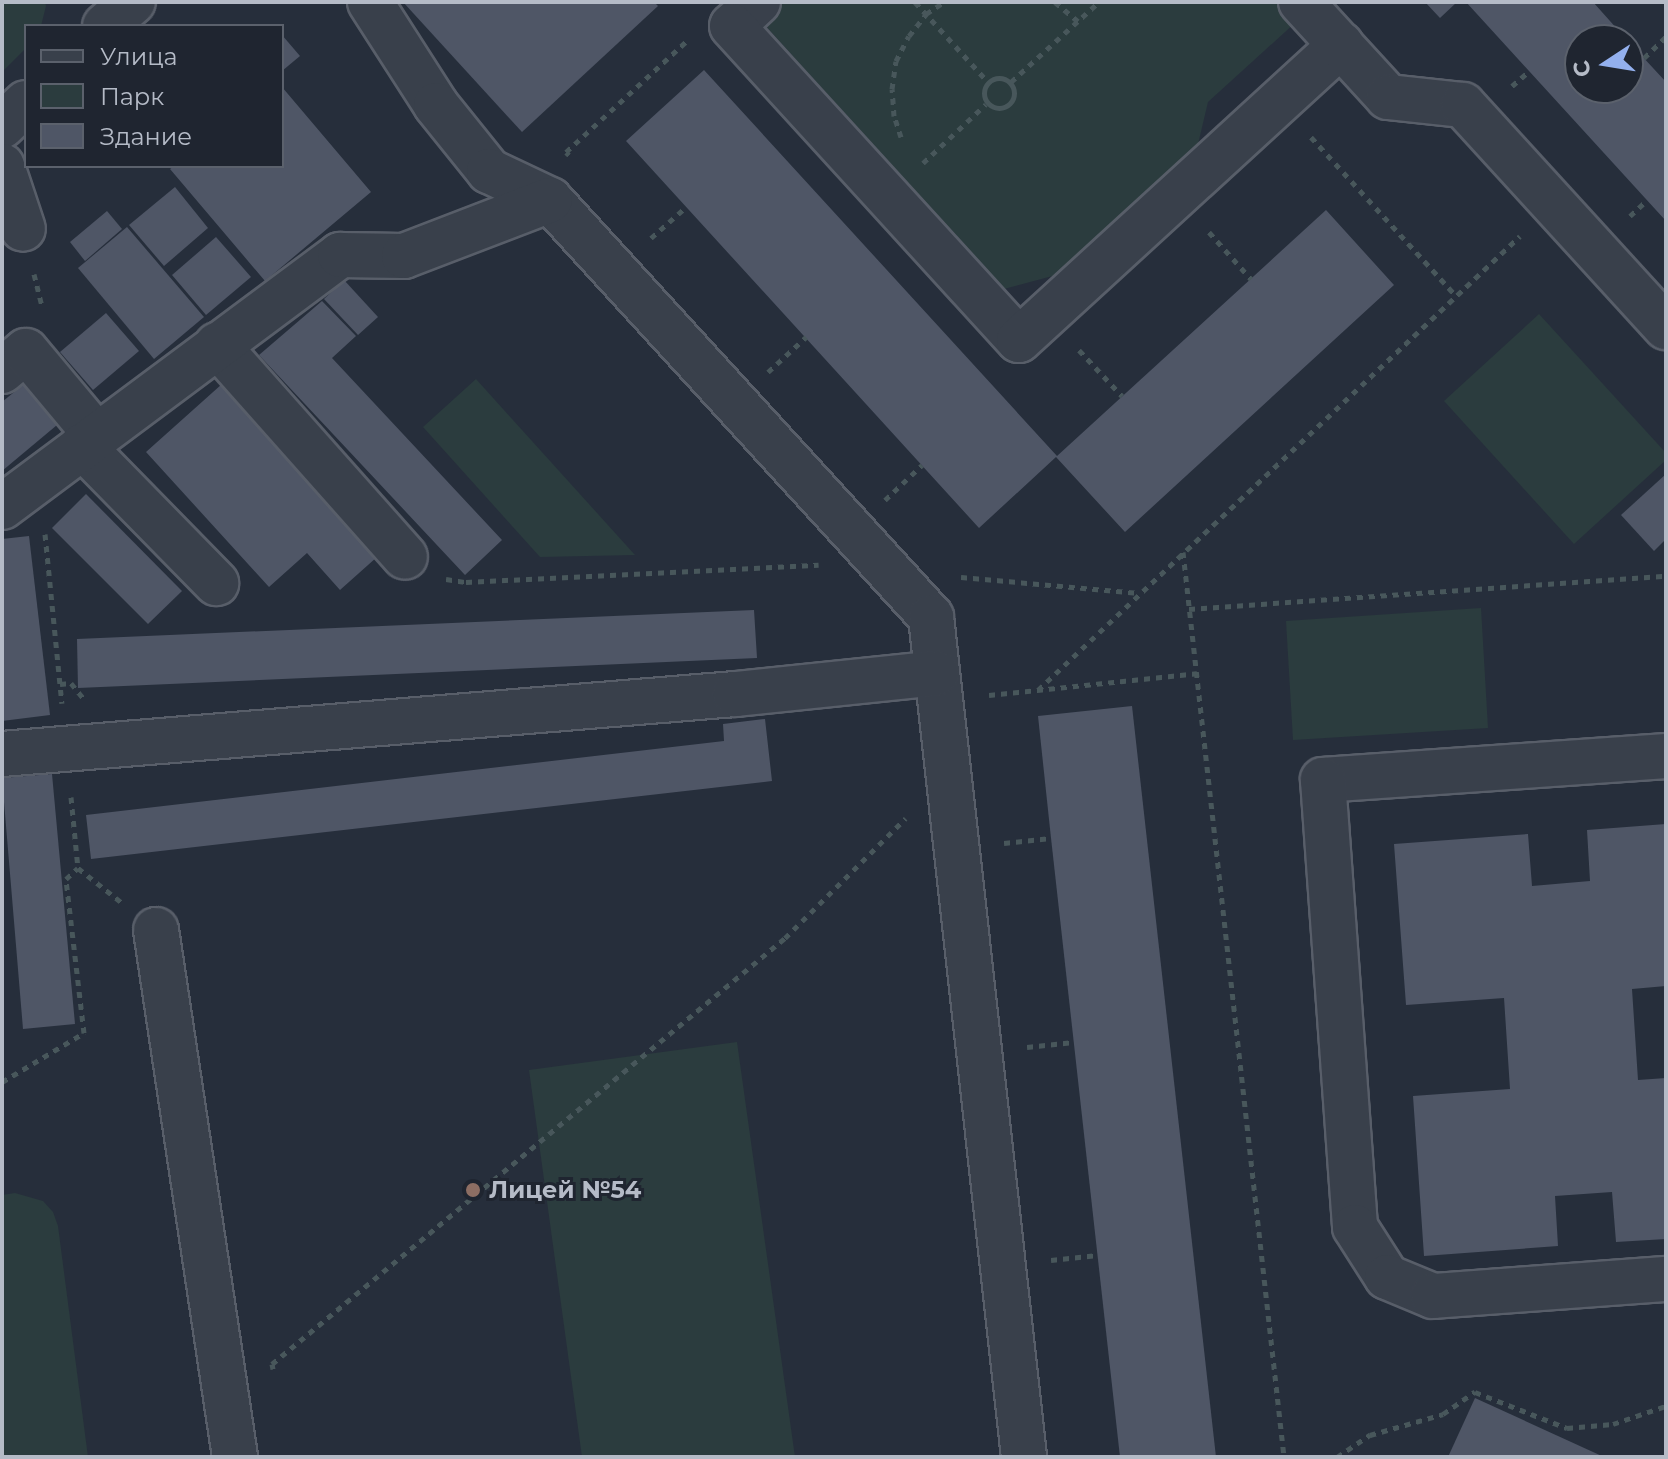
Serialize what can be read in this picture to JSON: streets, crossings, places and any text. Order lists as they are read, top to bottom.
{
  "places": ["Лицей №54"],
  "legend": ["Улица", "Парк", "Здание"],
  "north": "left"
}
